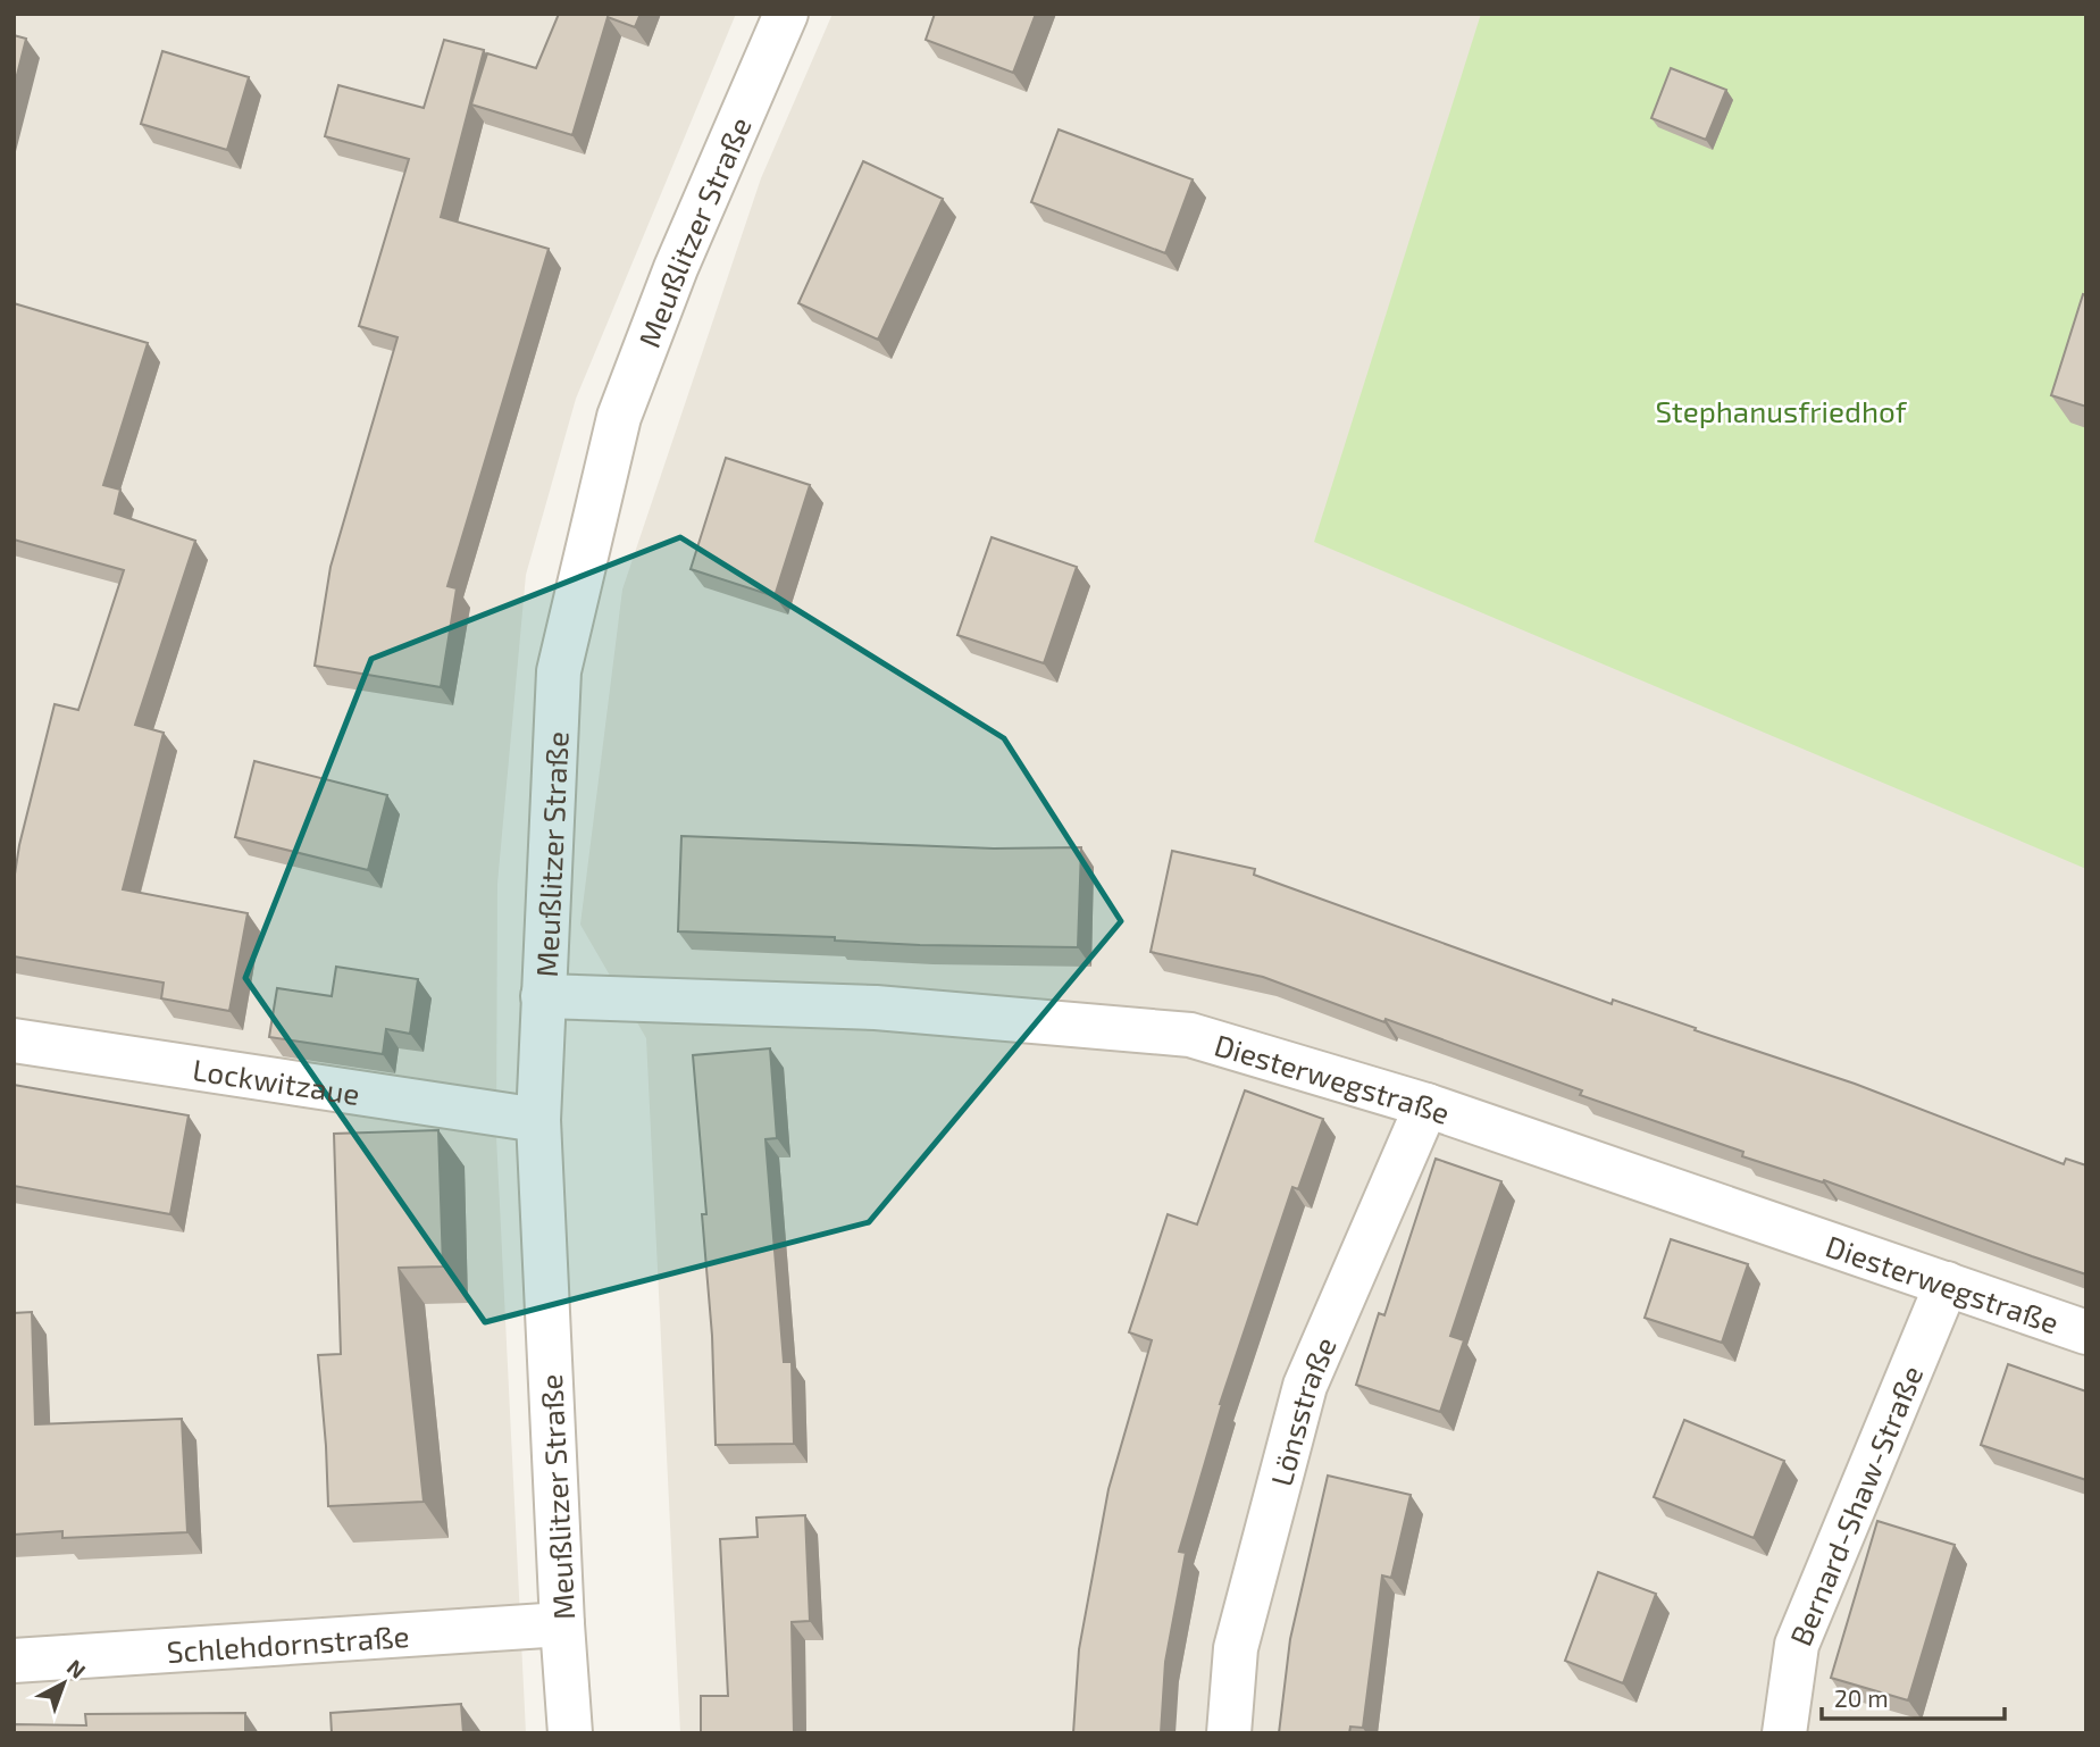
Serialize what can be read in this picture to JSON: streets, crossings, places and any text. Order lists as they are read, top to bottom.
{
  "streets": {
    "street": [
      "Meußlitzer Straße",
      "Diesterwegstraße",
      "Lockwitzaue",
      "Lönsstraße",
      "Bernard-Shaw-Straße",
      "Schlehdornstraße"
    ]
  },
  "crossings": [
    ["Meußlitzer Straße", "Diesterwegstraße"],
    ["Meußlitzer Straße", "Lockwitzaue"],
    ["Meußlitzer Straße", "Schlehdornstraße"],
    ["Diesterwegstraße", "Lönsstraße"],
    ["Diesterwegstraße", "Bernard-Shaw-Straße"]
  ],
  "parks": ["Stephanusfriedhof"],
  "scale_bar": "20 m",
  "north": "top right"
}
